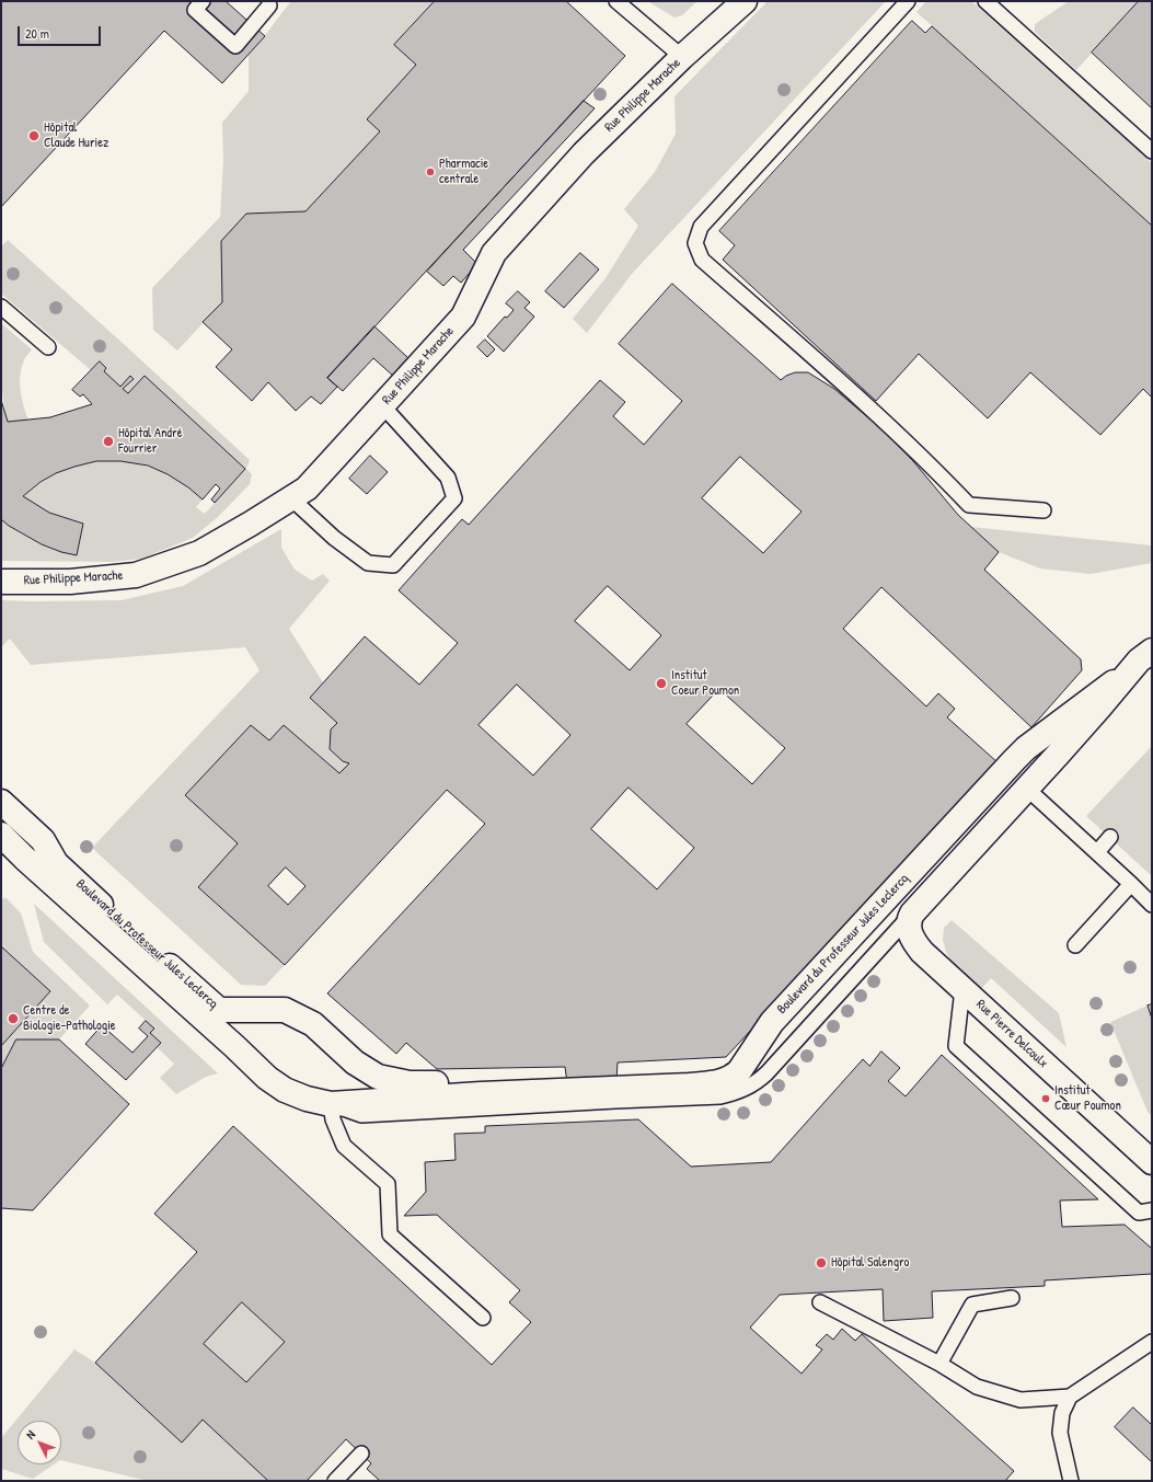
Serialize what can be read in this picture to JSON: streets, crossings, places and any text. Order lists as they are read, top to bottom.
{
  "streets": {
    "street": ["Rue Philippe Marache", "Boulevard du Professeur Jules Leclercq", "Rue Pierre Delcoulx"]
  },
  "crossings": [
    ["Boulevard du Professeur Jules Leclercq", "Rue Pierre Delcoulx"]
  ],
  "places": [
    "Hôpital Claude Huriez",
    "Pharmacie centrale",
    "Hôpital André Fourrier",
    "Institut Coeur Poumon",
    "Centre de Biologie-Pathologie",
    "Institut Cœur Poumon",
    "Hôpital Salengro"
  ],
  "scale_bar": "20 m",
  "north": "top left"
}
